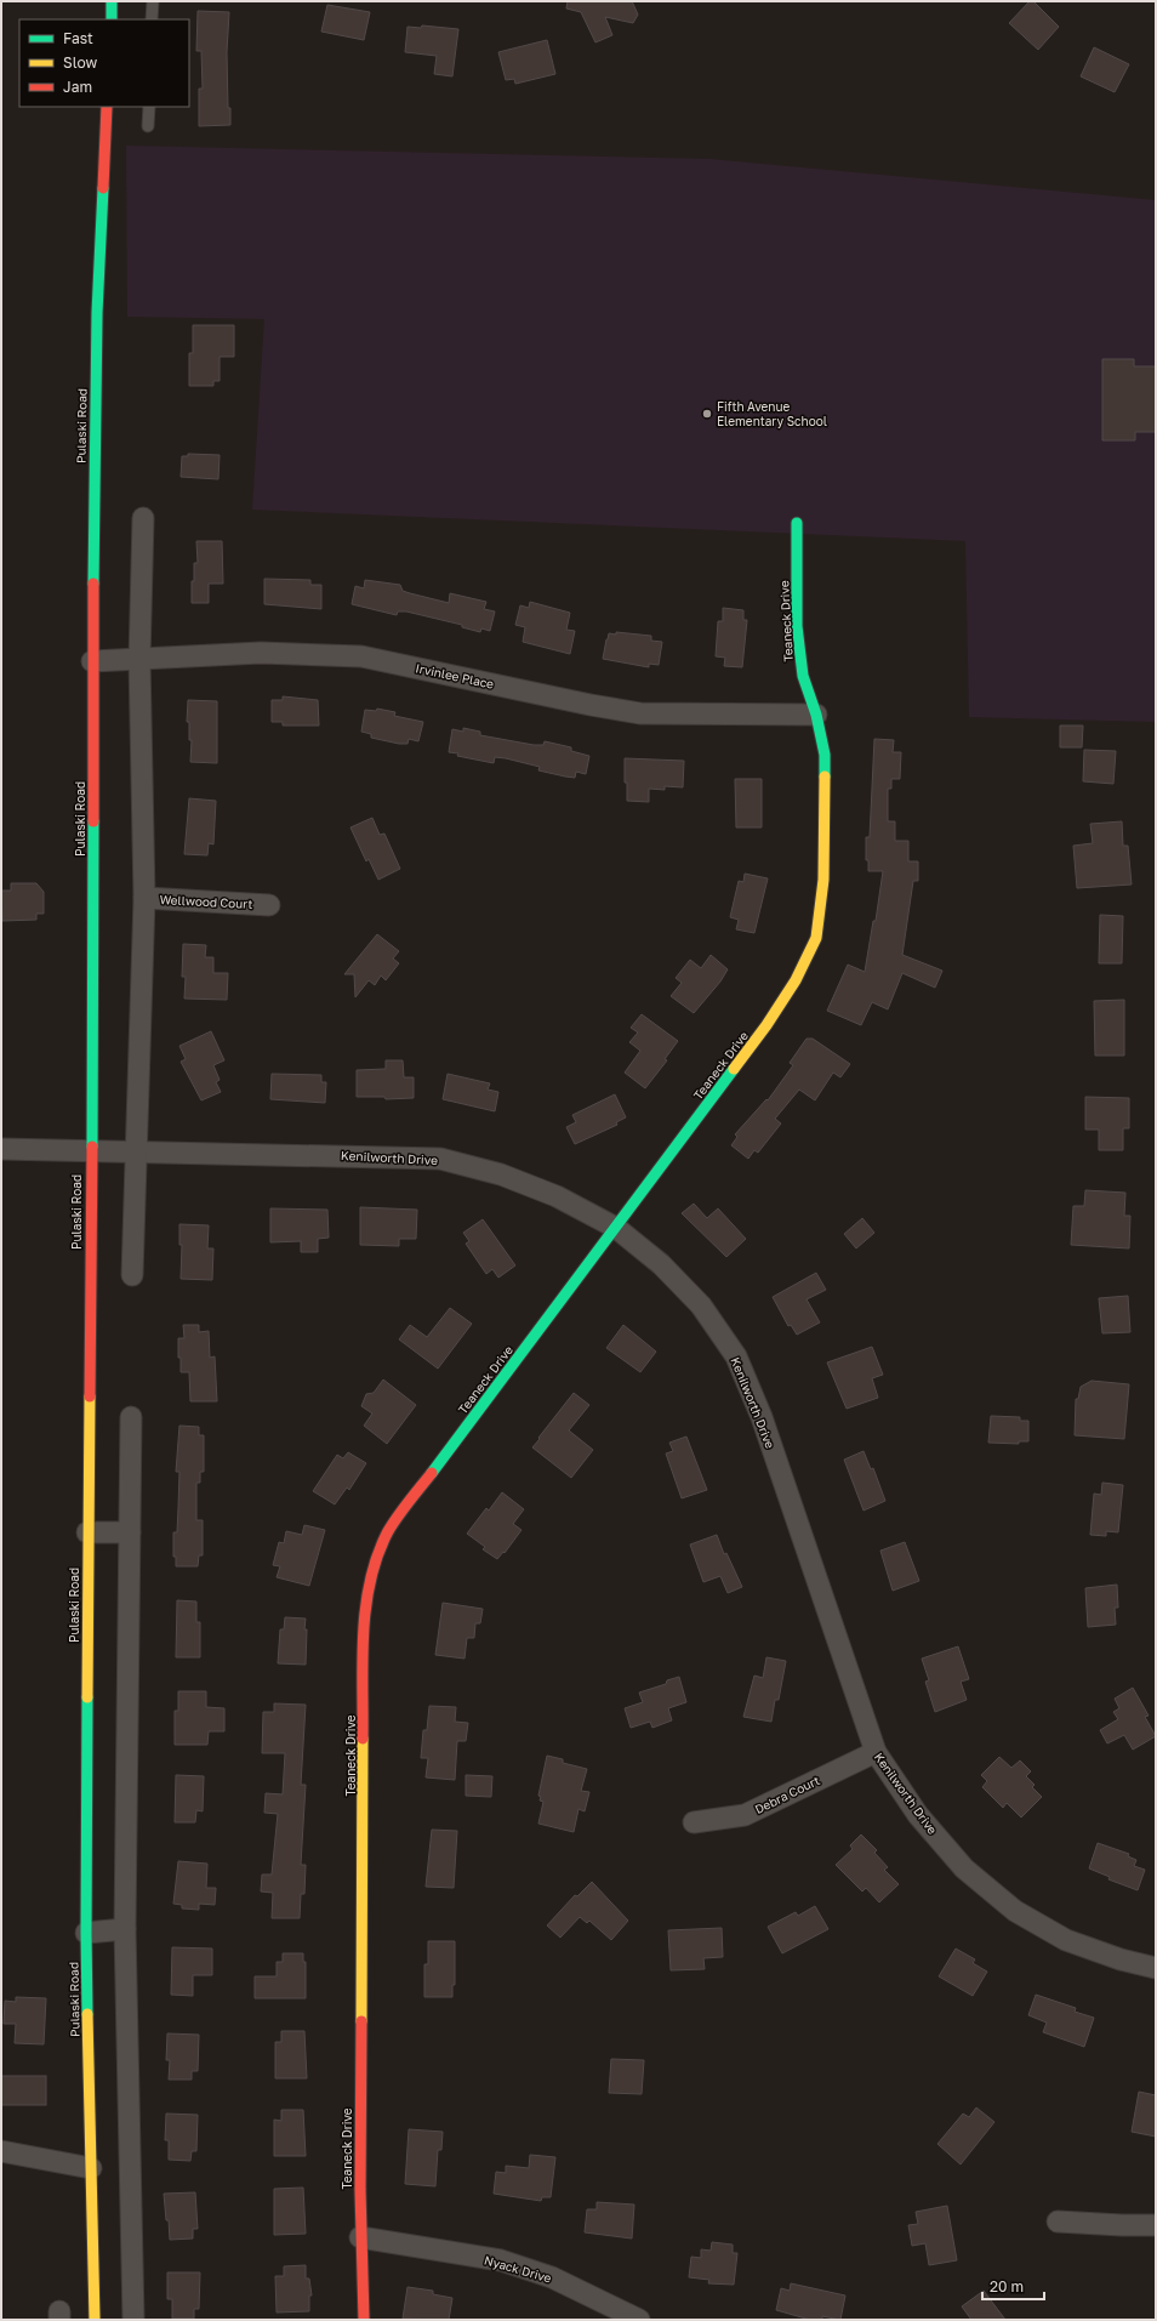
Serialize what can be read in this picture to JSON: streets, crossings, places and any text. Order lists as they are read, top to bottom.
{
  "streets": {
    "main road": ["Pulaski Road", "Teaneck Drive"],
    "street": [
      "Irvinlee Place",
      "Wellwood Court",
      "Kenilworth Drive",
      "Debra Court",
      "Nyack Drive"
    ]
  },
  "crossings": [
    ["Pulaski Road", "Irvinlee Place"],
    ["Pulaski Road", "Kenilworth Drive"],
    ["Teaneck Drive", "Irvinlee Place"],
    ["Teaneck Drive", "Kenilworth Drive"],
    ["Teaneck Drive", "Nyack Drive"],
    ["Kenilworth Drive", "Debra Court"]
  ],
  "places": ["Fifth Avenue Elementary School"],
  "legend": ["Fast", "Slow", "Jam"],
  "scale_bar": "20 m"
}
